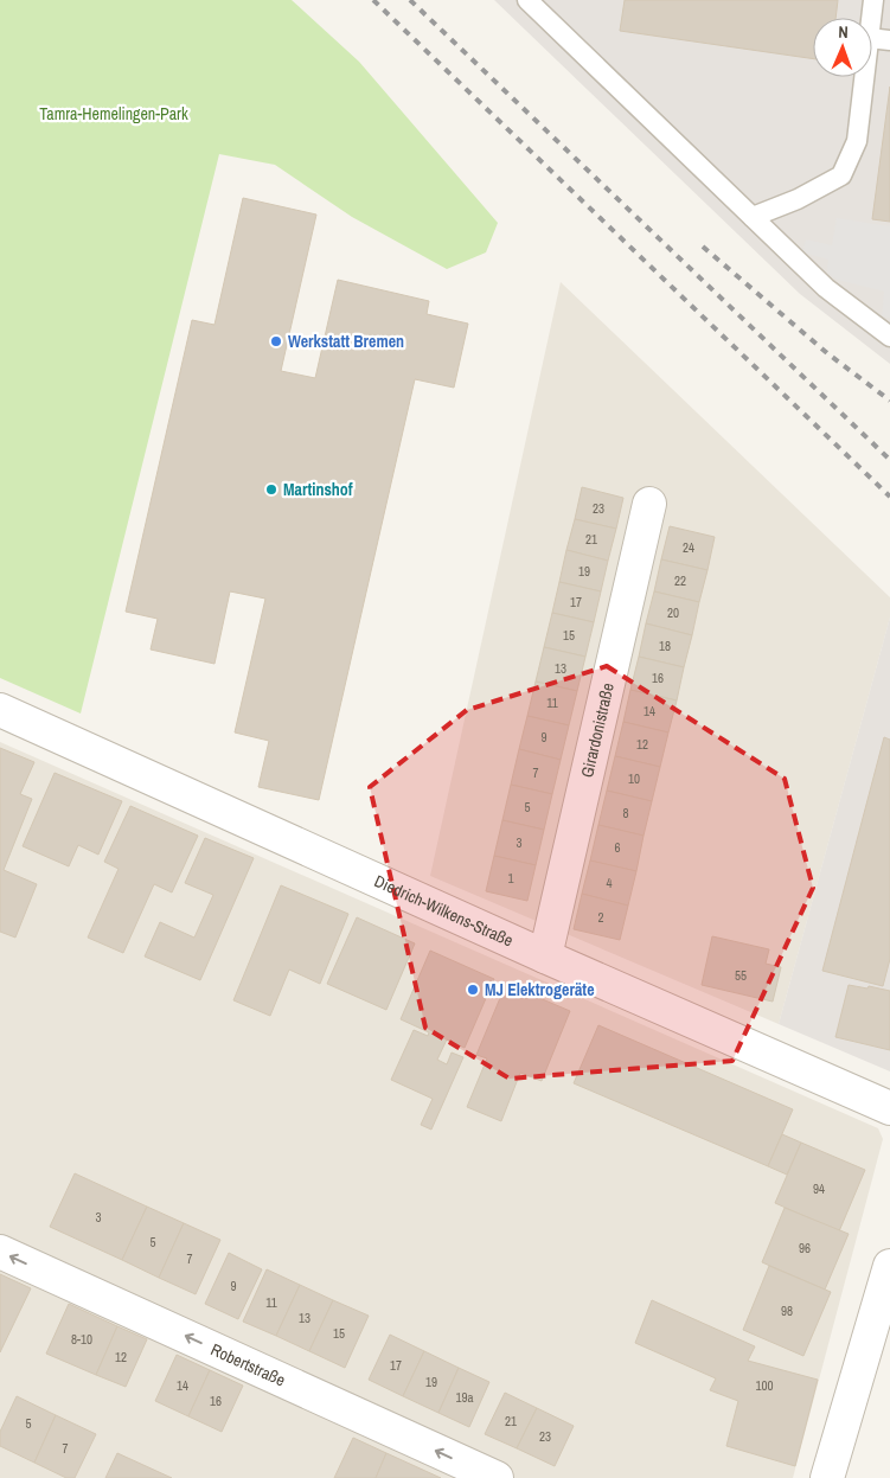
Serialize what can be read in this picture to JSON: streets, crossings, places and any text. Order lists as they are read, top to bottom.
{
  "streets": {
    "street": ["Girardonistraße", "Diedrich-Wilkens-Straße", "Robertstraße"]
  },
  "crossings": [
    ["Girardonistraße", "Diedrich-Wilkens-Straße"]
  ],
  "one_way": ["Robertstraße"],
  "parks": ["Tamra-Hemelingen-Park"],
  "places": ["Werkstatt Bremen", "Martinshof", "MJ Elektrogeräte"],
  "house_numbers": [
    "23",
    "21",
    "24",
    "19",
    "22",
    "17",
    "20",
    "15",
    "18",
    "13",
    "16",
    "11",
    "14",
    "9",
    "12",
    "7",
    "10",
    "5",
    "8",
    "3",
    "6",
    "1",
    "4",
    "2",
    "55",
    "94",
    "3",
    "5",
    "96",
    "7",
    "9",
    "11",
    "98",
    "13",
    "15",
    "8-10",
    "12",
    "17",
    "19",
    "14",
    "100",
    "19a",
    "16",
    "21",
    "5",
    "23",
    "7"
  ],
  "north": "top"
}
